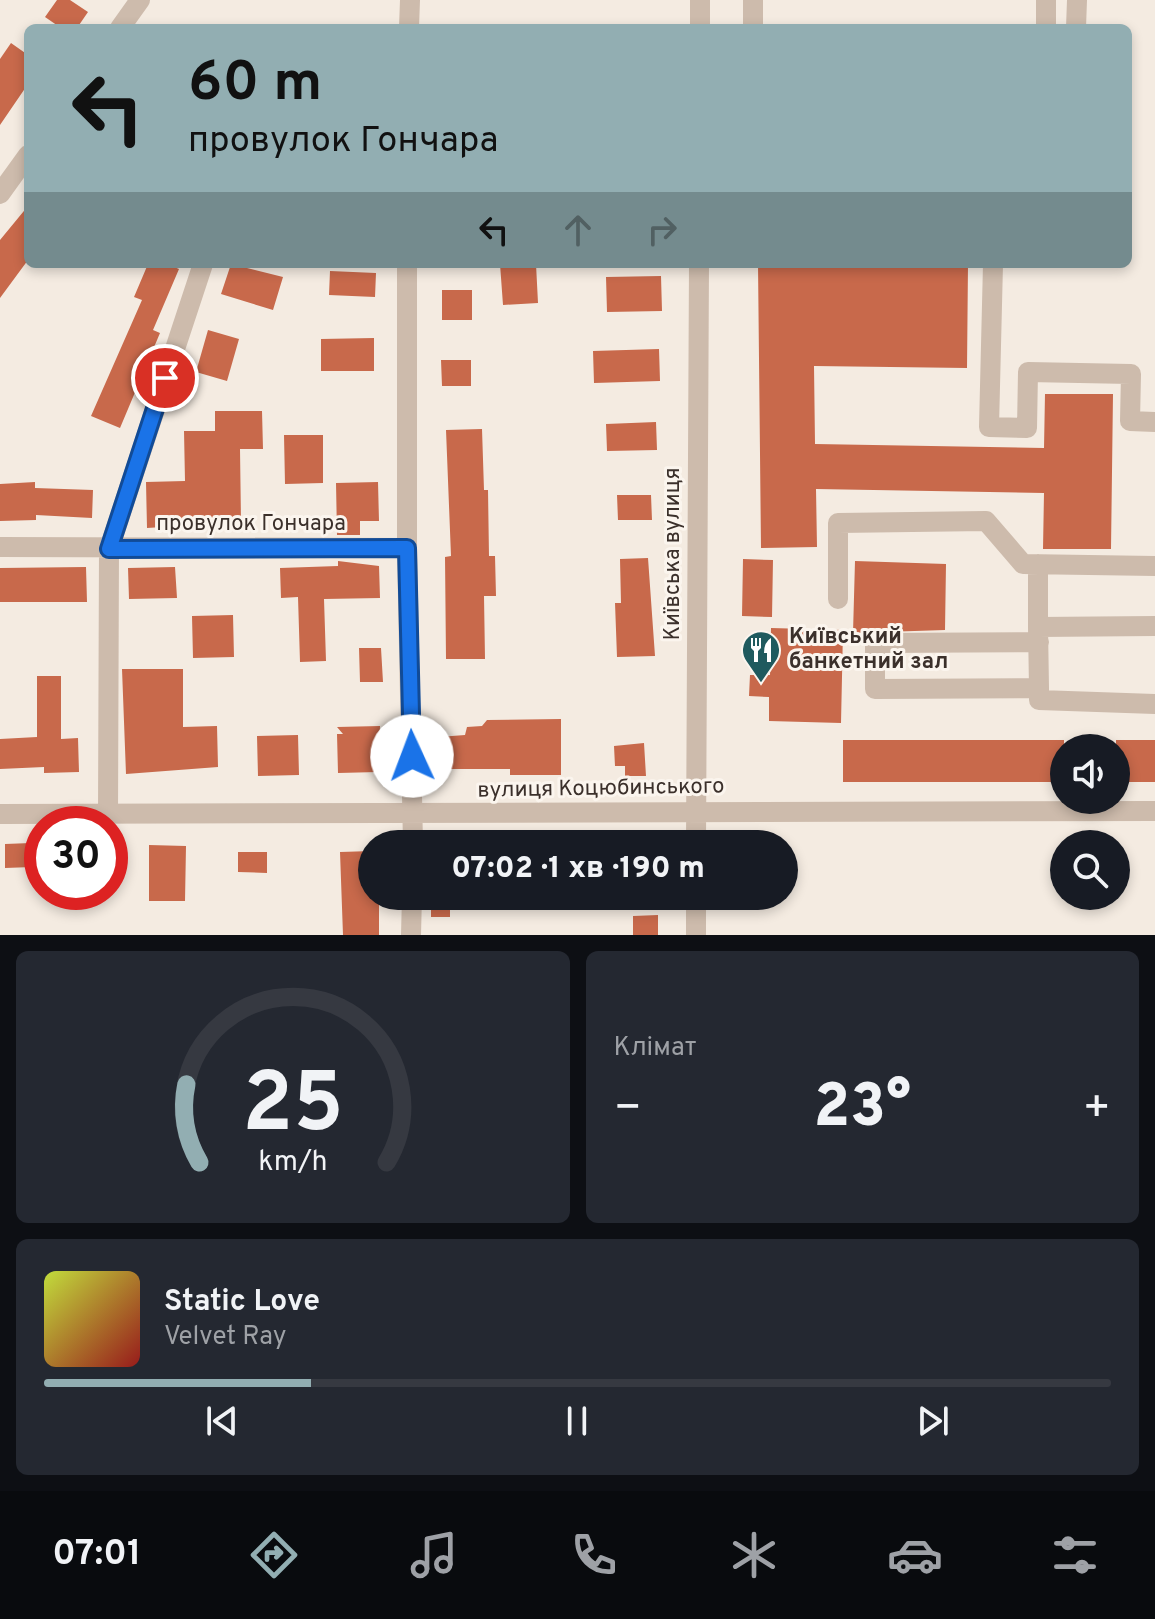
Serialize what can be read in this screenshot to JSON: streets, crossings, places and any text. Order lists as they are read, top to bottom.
{
  "streets": {
    "street": ["провулок Гончара", "Київська вулиця", "вулиця Коцюбинського"]
  },
  "crossings": [
    ["Київська вулиця", "вулиця Коцюбинського"]
  ],
  "places": {
    "restaurant": ["Київський банкетний зал"]
  },
  "page": {
    "turn": ["60 m", "провулок Гончара"],
    "limit": "30",
    "trip": "07:02 · 1 хв · 190 m",
    "tile": "Клімат",
    "heat": ["−", "23°", "+"],
    "song": ["Static Love", "Velvet Ray"],
    "tabs": "07:01",
    "gauge": ["25", "km/h"]
  }
}
